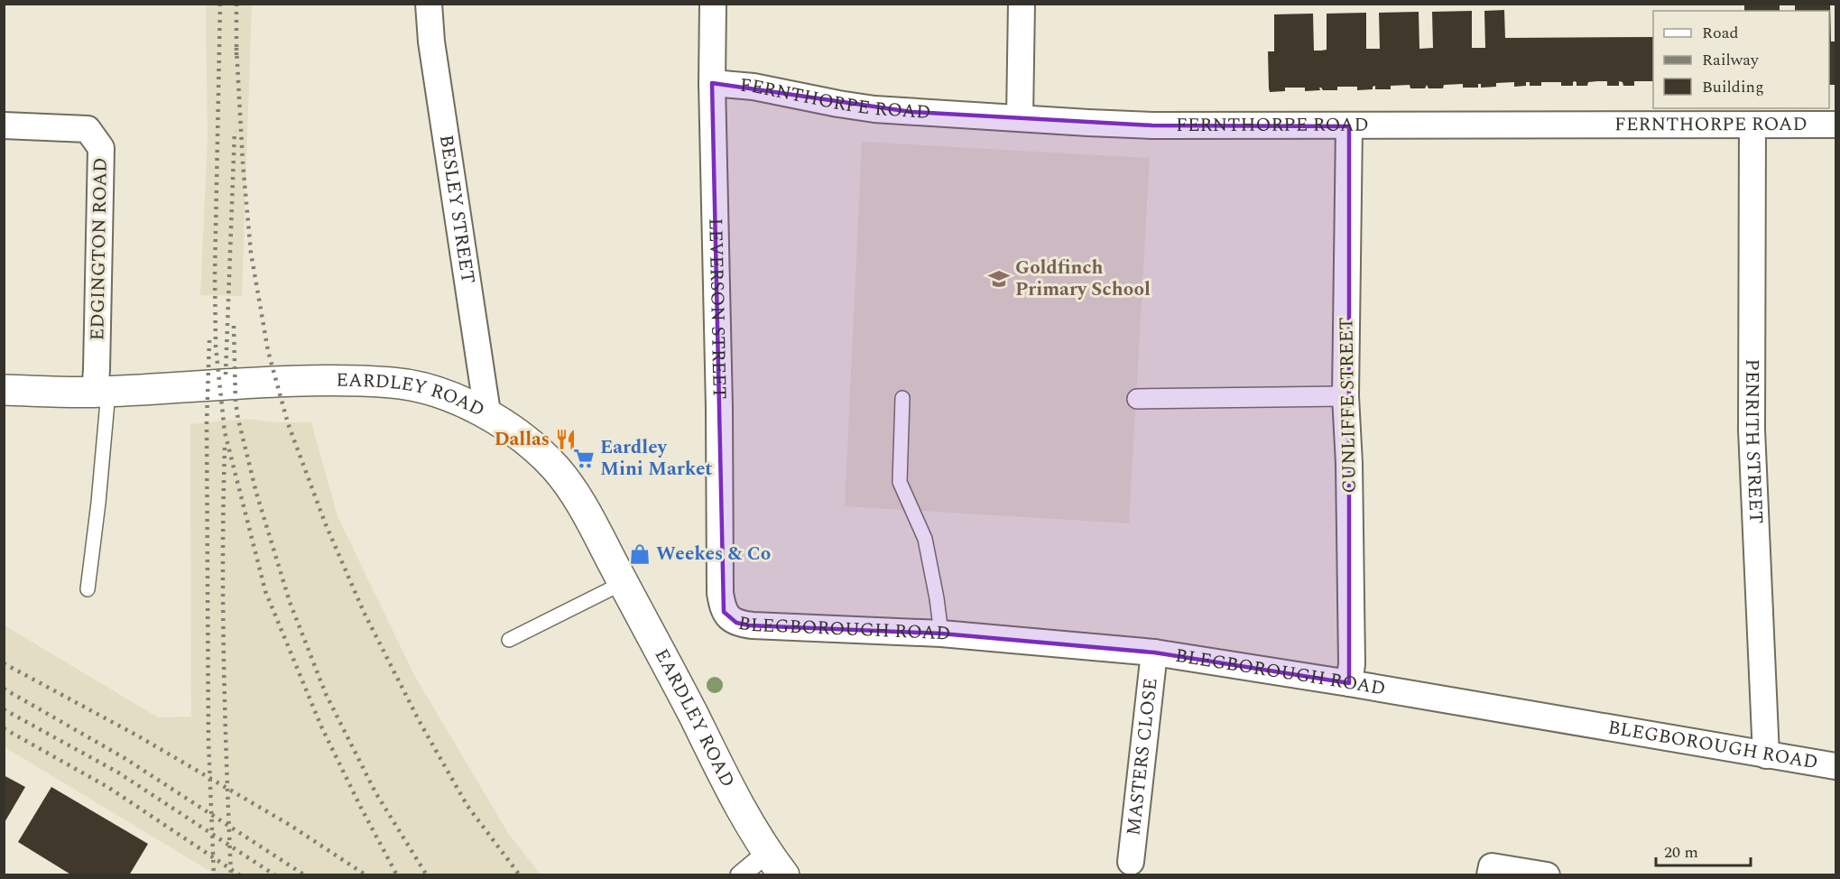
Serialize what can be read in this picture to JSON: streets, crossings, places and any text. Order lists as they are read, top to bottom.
{
  "streets": {
    "street": [
      "FERNTHORPE ROAD",
      "BESLEY STREET",
      "EDGINGTON ROAD",
      "LEVERSON STREET",
      "EARDLEY ROAD",
      "CUNLIFFE STREET",
      "PENRITH STREET",
      "BLEGBOROUGH ROAD",
      "MASTERS CLOSE"
    ]
  },
  "crossings": [
    ["FERNTHORPE ROAD", "LEVERSON STREET"],
    ["FERNTHORPE ROAD", "CUNLIFFE STREET"],
    ["FERNTHORPE ROAD", "PENRITH STREET"],
    ["BESLEY STREET", "EARDLEY ROAD"],
    ["EDGINGTON ROAD", "EARDLEY ROAD"],
    ["LEVERSON STREET", "BLEGBOROUGH ROAD"],
    ["CUNLIFFE STREET", "BLEGBOROUGH ROAD"],
    ["PENRITH STREET", "BLEGBOROUGH ROAD"],
    ["BLEGBOROUGH ROAD", "MASTERS CLOSE"]
  ],
  "places": {
    "school or university": ["Goldfinch Primary School"],
    "restaurant": ["Dallas"],
    "supermarket": ["Eardley Mini Market"],
    "shop": ["Weekes & Co"]
  },
  "legend": ["Road", "Railway", "Building"],
  "scale_bar": "20 m"
}
